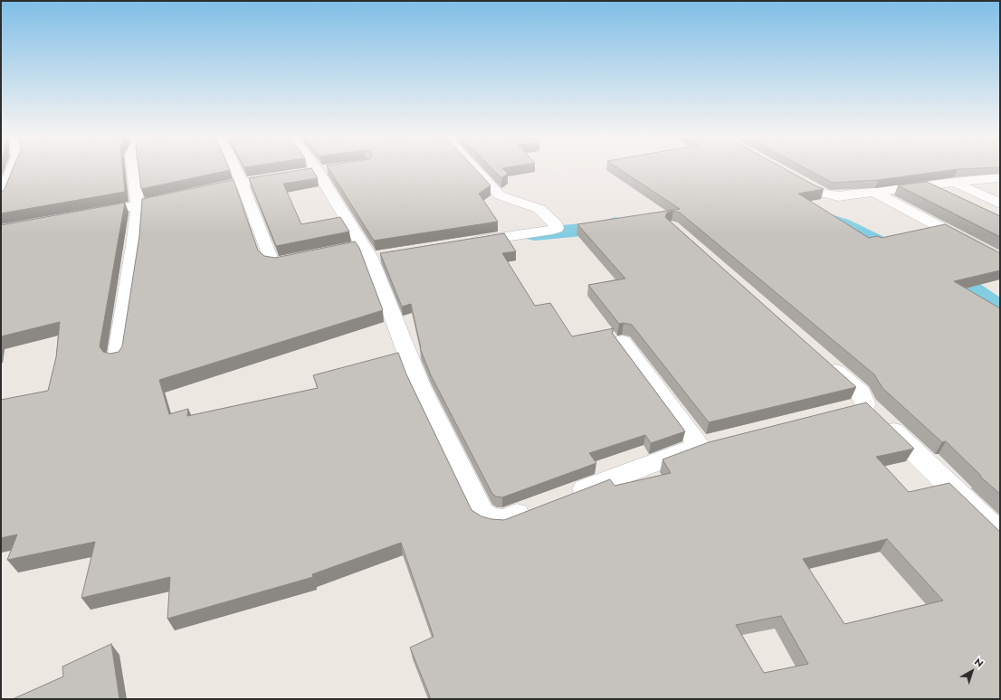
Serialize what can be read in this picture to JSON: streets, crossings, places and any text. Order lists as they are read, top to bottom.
{
  "north": "top right"
}
